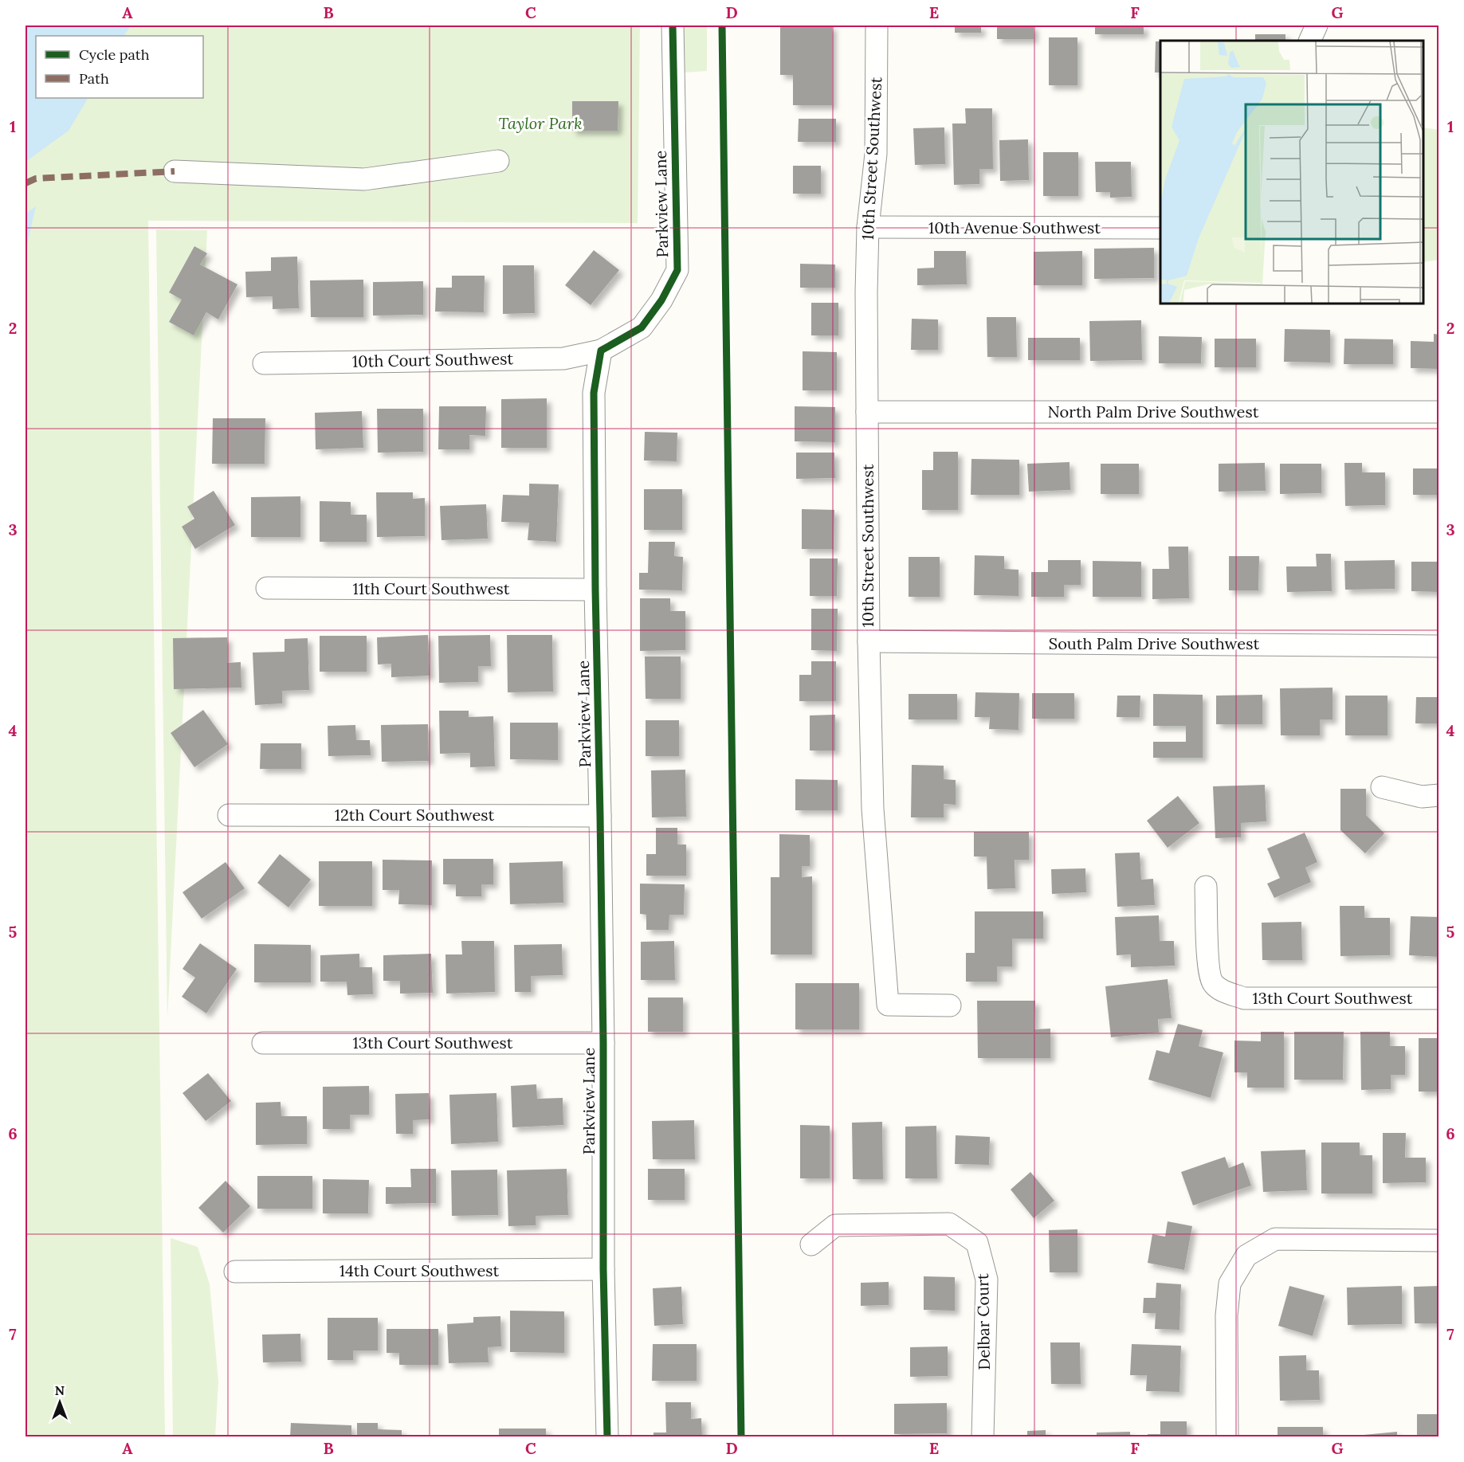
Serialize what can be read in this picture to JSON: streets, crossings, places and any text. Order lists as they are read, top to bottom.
{
  "streets": {
    "street": [
      "10th Street Southwest",
      "Parkview Lane",
      "10th Avenue Southwest",
      "10th Court Southwest",
      "North Palm Drive Southwest",
      "11th Court Southwest",
      "South Palm Drive Southwest",
      "12th Court Southwest",
      "13th Court Southwest",
      "14th Court Southwest",
      "Delbar Court"
    ]
  },
  "crossings": [
    ["10th Street Southwest", "10th Avenue Southwest"],
    ["10th Street Southwest", "North Palm Drive Southwest"],
    ["10th Street Southwest", "South Palm Drive Southwest"],
    ["Parkview Lane", "10th Court Southwest"],
    ["Parkview Lane", "11th Court Southwest"],
    ["Parkview Lane", "12th Court Southwest"],
    ["Parkview Lane", "13th Court Southwest"],
    ["Parkview Lane", "14th Court Southwest"]
  ],
  "parks": ["Taylor Park"],
  "legend": ["Cycle path", "Path"],
  "north": "top",
  "grid": {
    "columns": [
      "A",
      "B",
      "C",
      "D",
      "E",
      "F",
      "G"
    ],
    "rows": [
      "1",
      "2",
      "3",
      "4",
      "5",
      "6",
      "7"
    ]
  }
}
